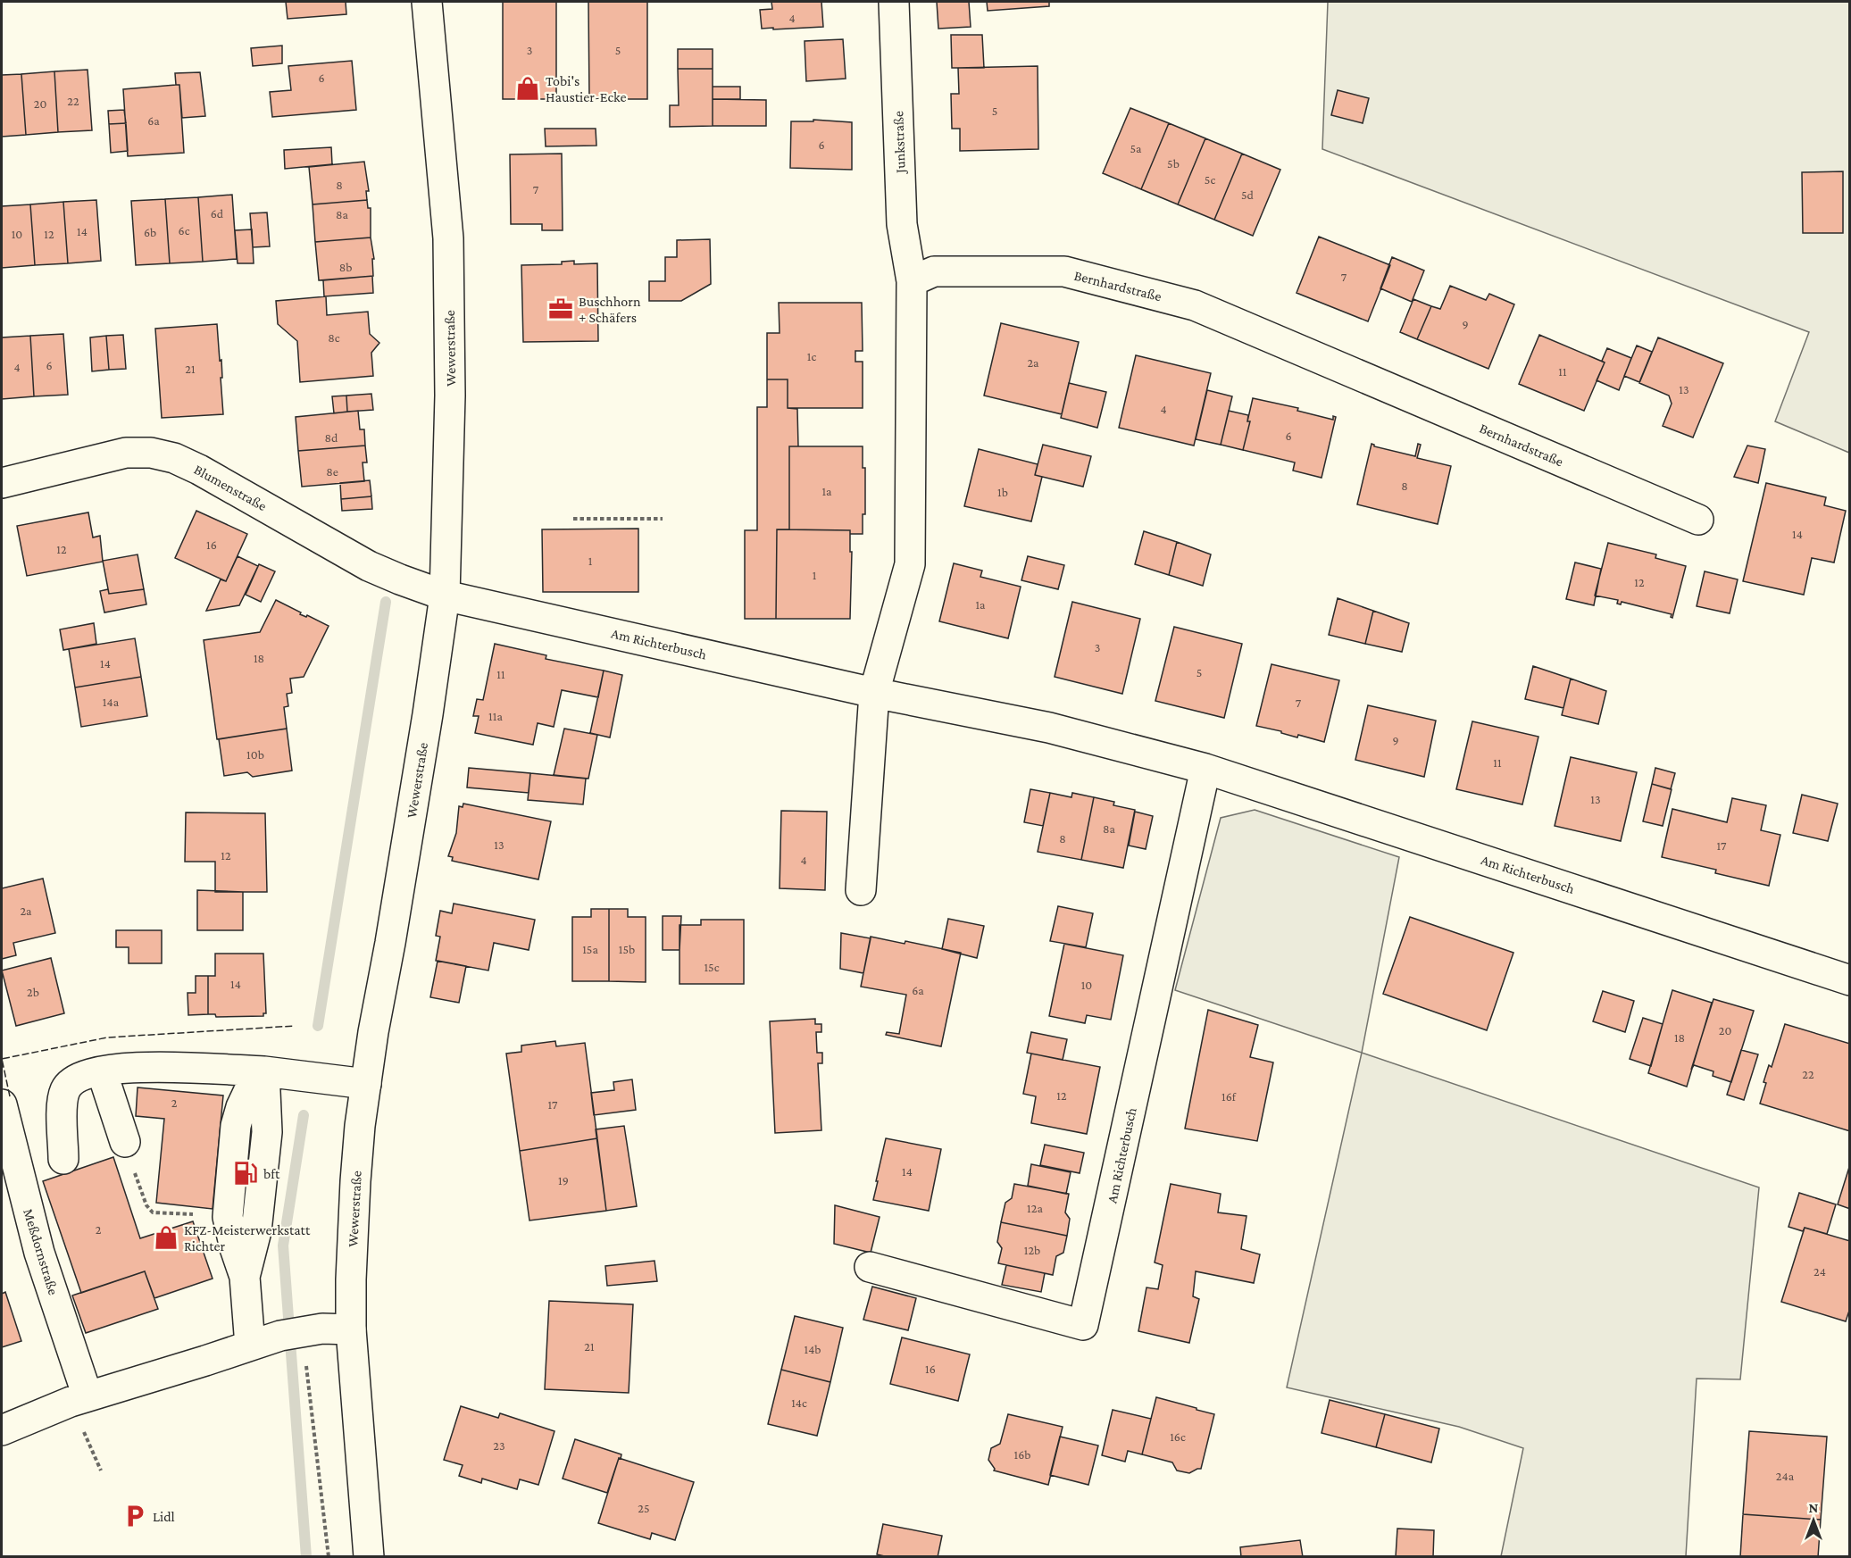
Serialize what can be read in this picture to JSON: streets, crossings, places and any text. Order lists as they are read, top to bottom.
{
  "streets": {
    "street": [
      "Junkstraße",
      "Bernhardstraße",
      "Wewerstraße",
      "Blumenstraße",
      "Am Richterbusch",
      "Meßdornstraße"
    ]
  },
  "crossings": [
    ["Junkstraße", "Bernhardstraße"],
    ["Wewerstraße", "Blumenstraße"],
    ["Wewerstraße", "Am Richterbusch"],
    ["Blumenstraße", "Am Richterbusch"]
  ],
  "places": {
    "shop": ["Tobi's Haustier-Ecke", "KFZ-Meisterwerkstatt Richter"],
    "office": ["Buschhorn + Schäfers"],
    "fuel station": ["bft"],
    "parking": ["Lidl"]
  },
  "house_numbers": [
    "4",
    "3",
    "5",
    "6",
    "22",
    "20",
    "5",
    "6a",
    "6",
    "5a",
    "5b",
    "5c",
    "8",
    "7",
    "5d",
    "6d",
    "8a",
    "6c",
    "14",
    "6b",
    "10",
    "12",
    "8b",
    "7",
    "9",
    "8c",
    "1c",
    "2a",
    "6",
    "4",
    "21",
    "11",
    "13",
    "4",
    "6",
    "8d",
    "8e",
    "8",
    "1a",
    "1b",
    "14",
    "16",
    "12",
    "1",
    "1",
    "12",
    "1a",
    "3",
    "18",
    "14",
    "5",
    "11",
    "14a",
    "7",
    "11a",
    "9",
    "10b",
    "11",
    "13",
    "8a",
    "8",
    "13",
    "17",
    "12",
    "4",
    "2a",
    "15a",
    "15b",
    "15c",
    "14",
    "10",
    "6a",
    "2b",
    "20",
    "18",
    "22",
    "12",
    "16f",
    "2",
    "17",
    "14",
    "19",
    "12a",
    "2",
    "12b",
    "24",
    "21",
    "14b",
    "16",
    "14c",
    "16c",
    "23",
    "16b",
    "24a",
    "25"
  ],
  "north": "top"
}
